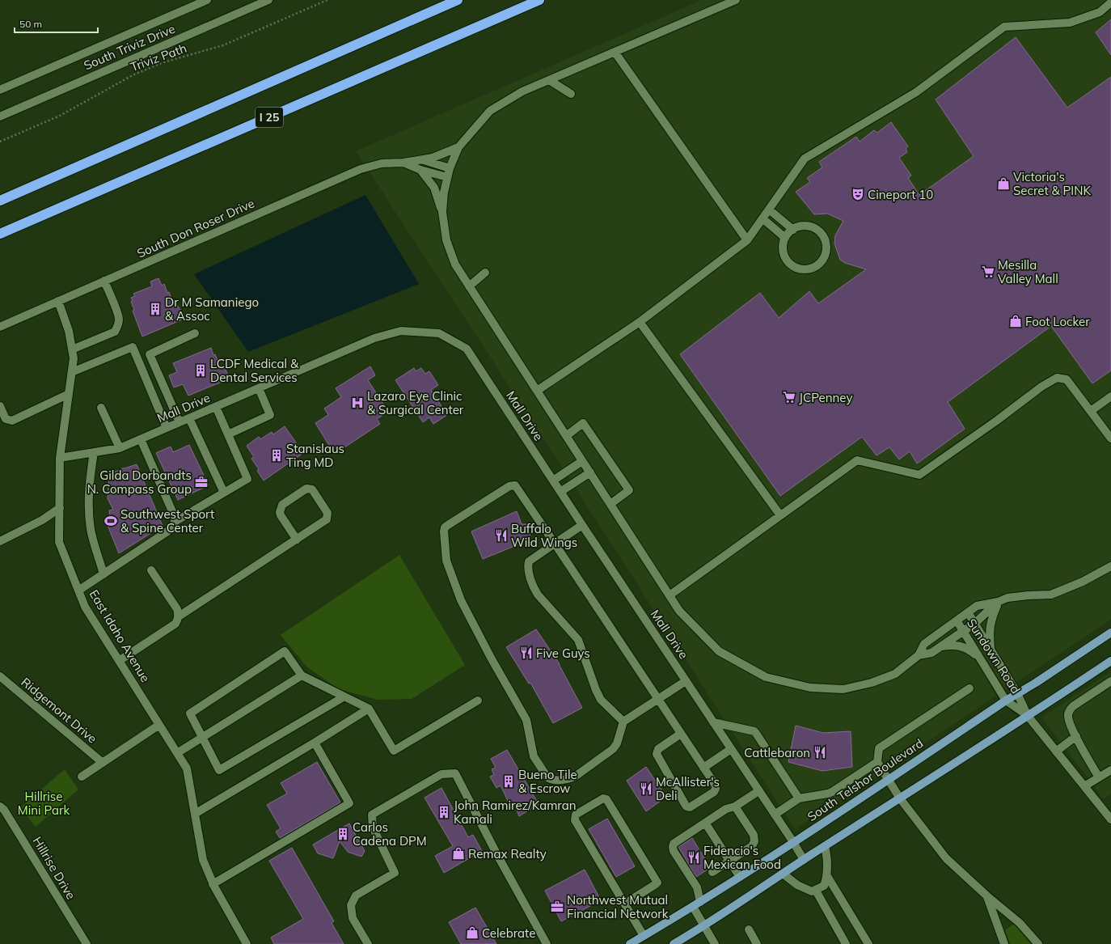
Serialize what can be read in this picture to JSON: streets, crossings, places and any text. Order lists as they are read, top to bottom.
{
  "streets": {
    "highway": ["I 25"],
    "main road": ["South Telshor Boulevard"],
    "street": [
      "South Triviz Drive",
      "South Don Roser Drive",
      "Mall Drive",
      "East Idaho Avenue",
      "Sundown Road",
      "Ridgemont Drive",
      "Hillrise Drive"
    ],
    "path": ["Triviz Path"]
  },
  "crossings": [
    ["South Don Roser Drive", "East Idaho Avenue"],
    ["Mall Drive", "East Idaho Avenue"],
    ["Mall Drive", "South Telshor Boulevard"],
    ["Sundown Road", "South Telshor Boulevard"]
  ],
  "parks": ["Hillrise Mini Park"],
  "places": {
    "shop": [
      "Victoria's Secret & PINK",
      "Foot Locker",
      "Remax Realty",
      "Celebrate"
    ],
    "theatre": ["Cineport 10"],
    "supermarket": ["Mesilla Valley Mall", "JCPenney"],
    "building": [
      "Dr M Samaniego & Assoc",
      "LCDF Medical & Dental Services",
      "Stanislaus Ting MD",
      "Bueno Tile & Escrow",
      "John Ramirez/Kamran Kamali",
      "Carlos Cadena DPM"
    ],
    "hospital": ["Lazaro Eye Clinic & Surgical Center"],
    "office": ["Gilda Dorbandts N. Compass Group", "Northwest Mutual Financial Network"],
    "sports": ["Southwest Sport & Spine Center"],
    "restaurant": [
      "Buffalo Wild Wings",
      "Five Guys",
      "Cattlebaron",
      "McAllister's Deli",
      "Fidencio's Mexican Food"
    ]
  },
  "scale_bar": "50 m"
}
